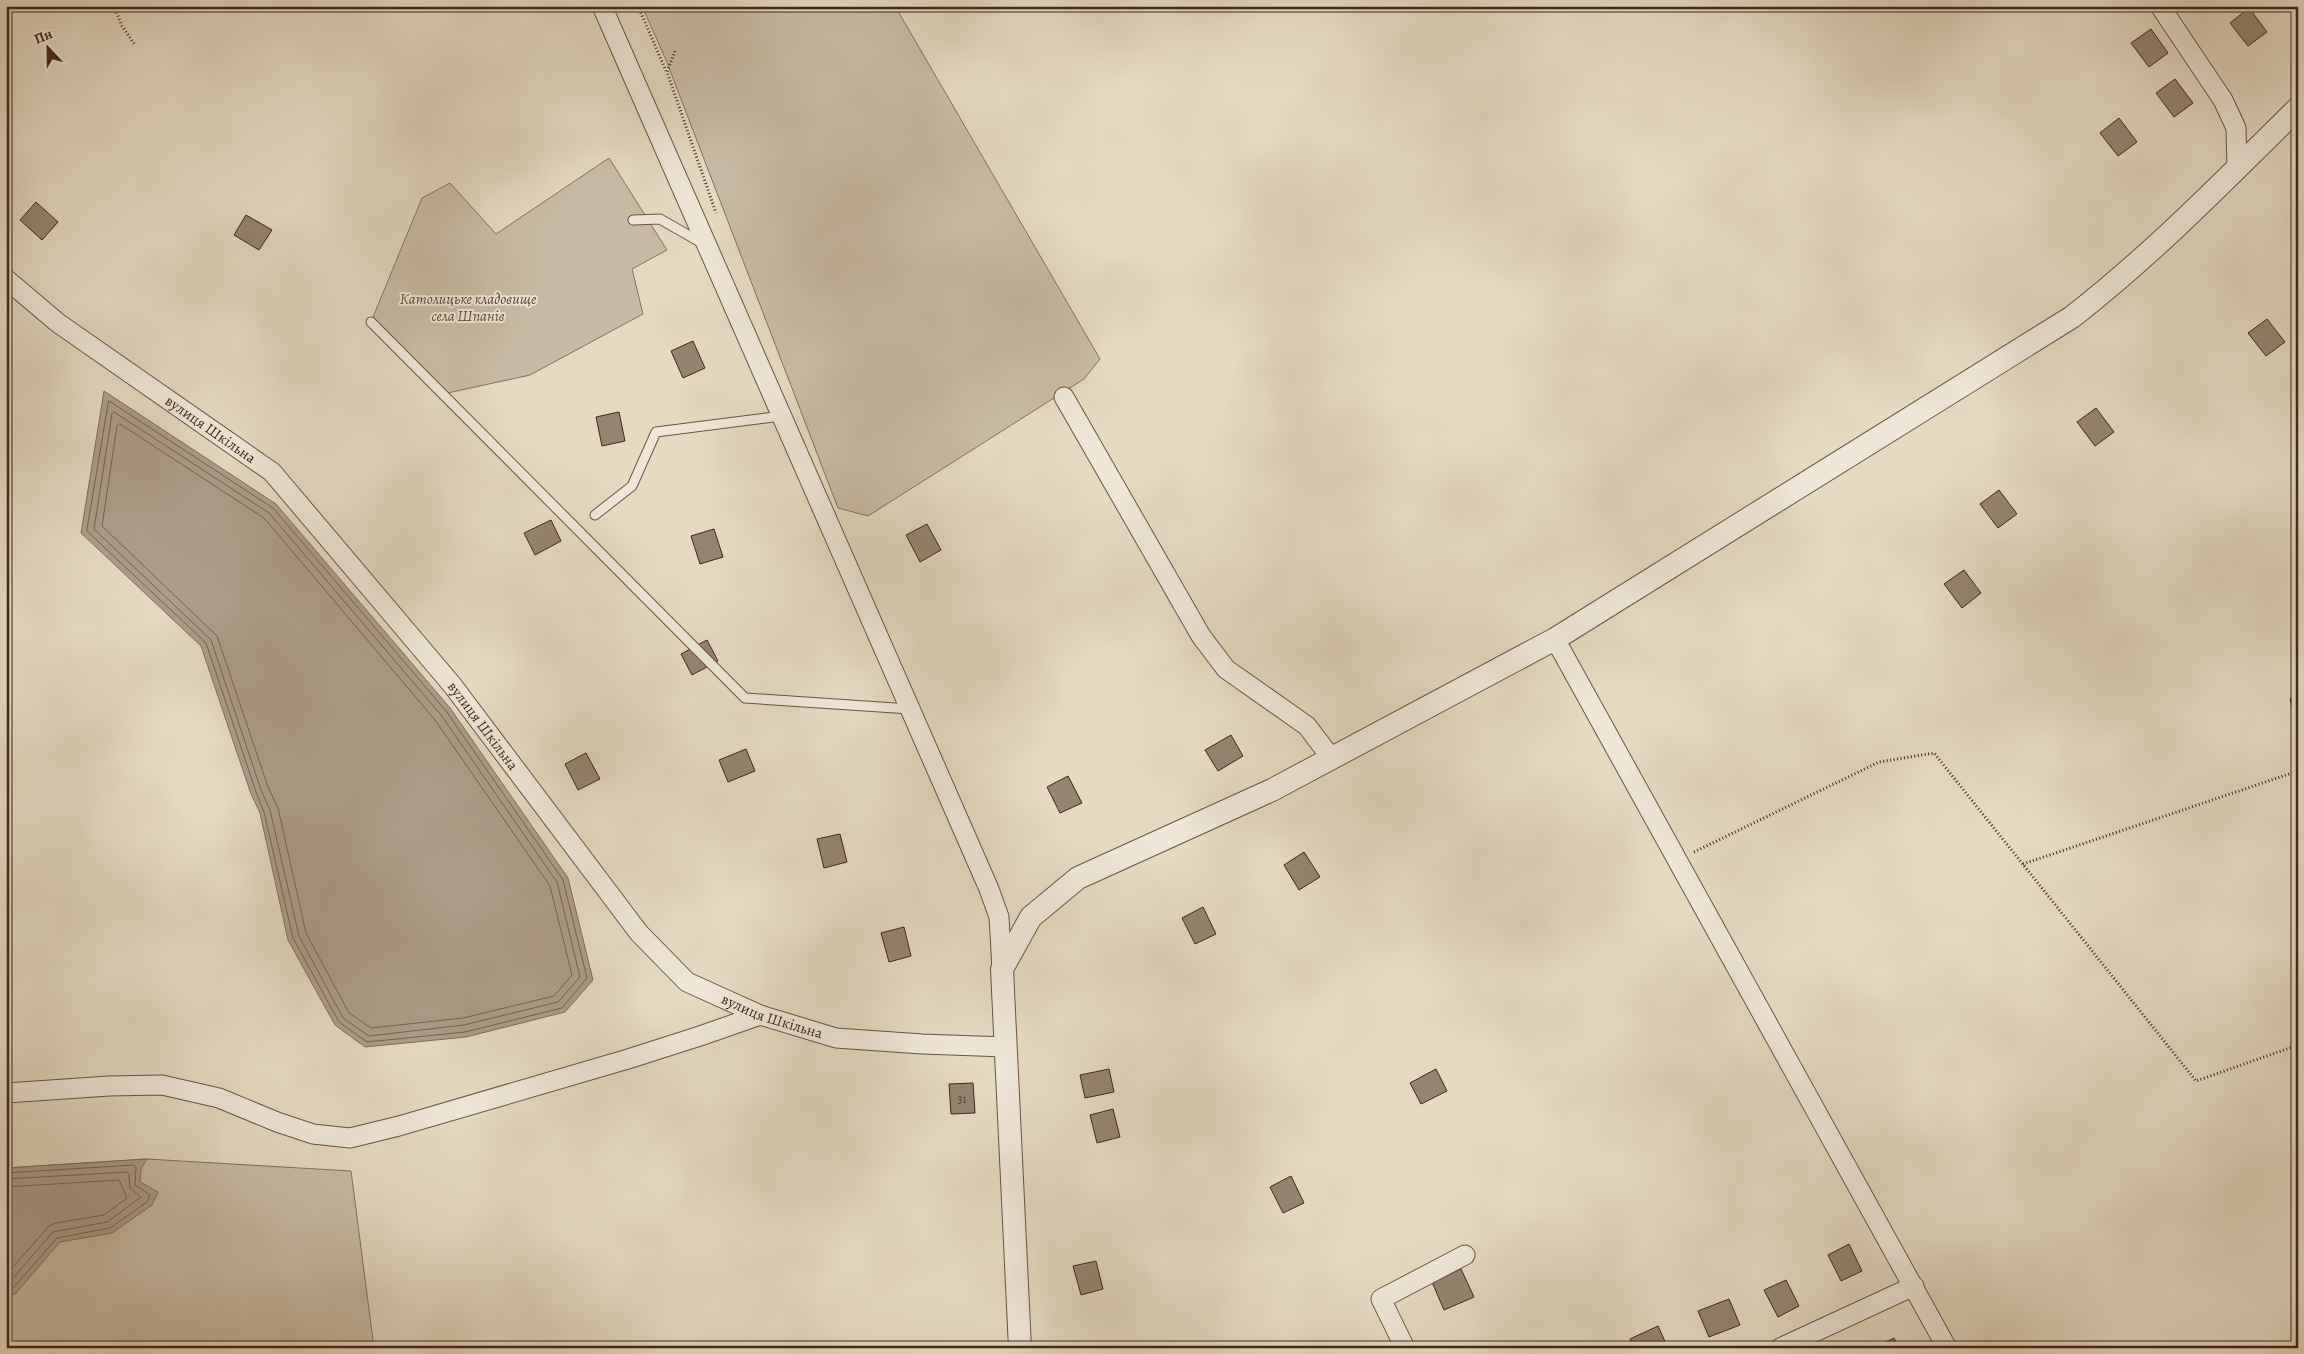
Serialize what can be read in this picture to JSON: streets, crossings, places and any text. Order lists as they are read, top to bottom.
{
  "streets": {
    "street": ["вулиця Шкільна"]
  },
  "parks": ["Католицьке кладовище села Шпанів"],
  "house_numbers": ["31"],
  "north": "top"
}
